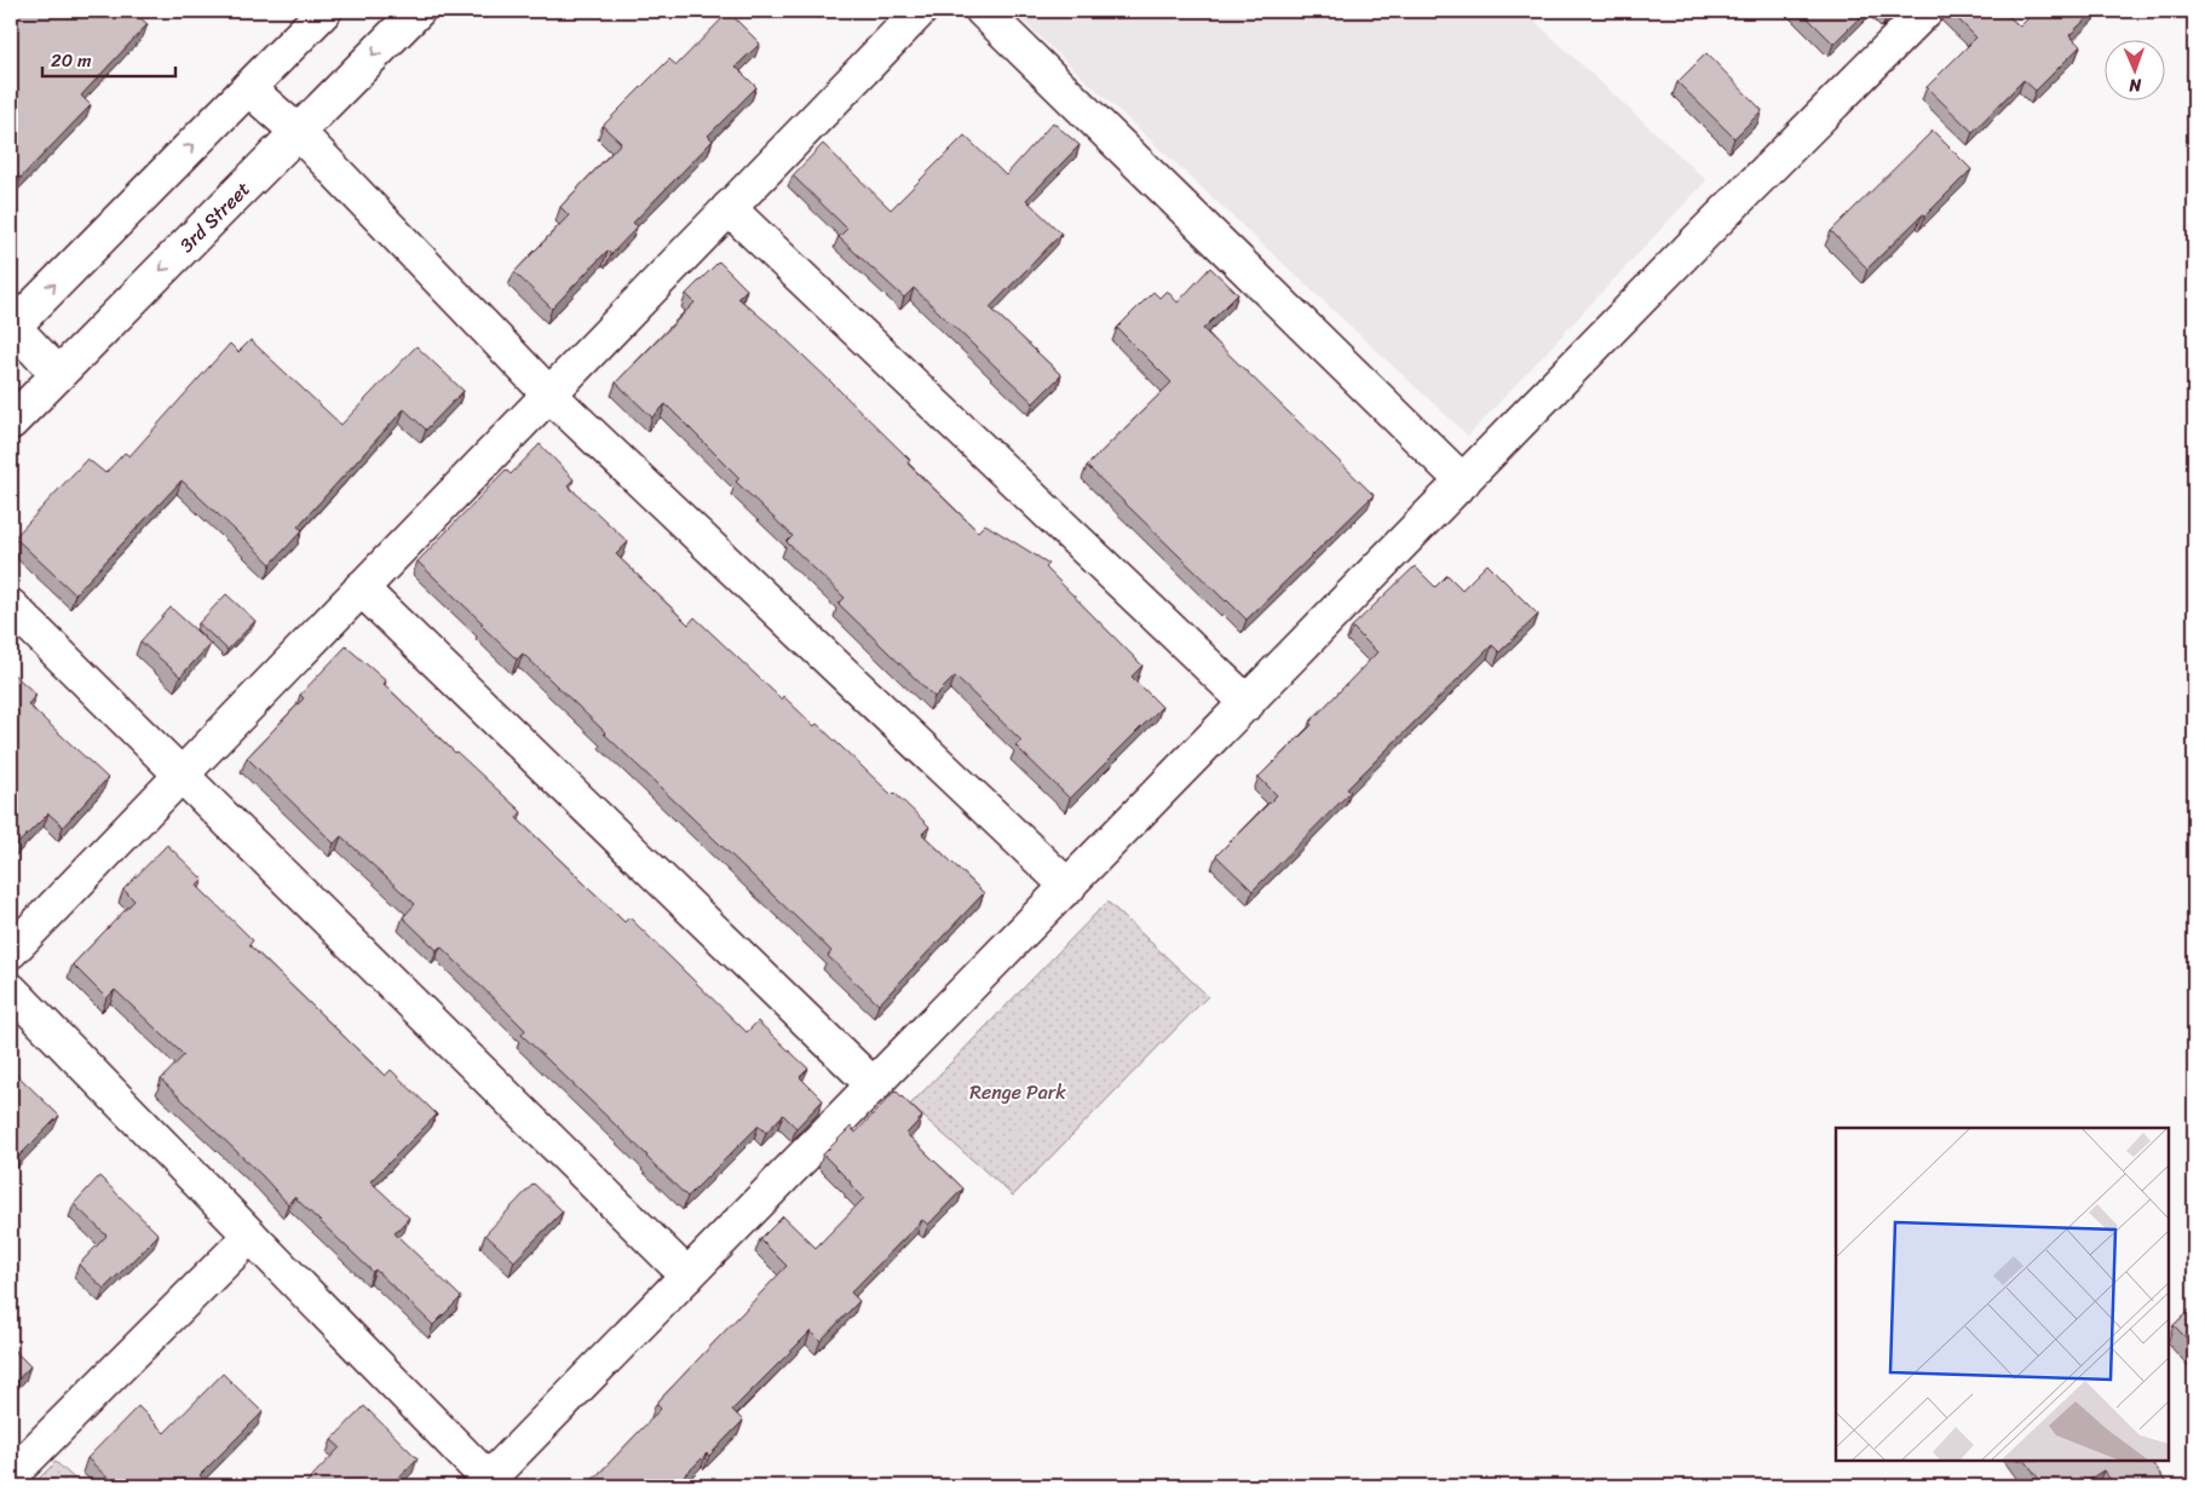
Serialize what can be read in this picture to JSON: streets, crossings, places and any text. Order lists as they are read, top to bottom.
{
  "streets": {
    "street": ["3rd Street"]
  },
  "parks": ["Renge Park"],
  "scale_bar": "20 m",
  "north": "bottom"
}
